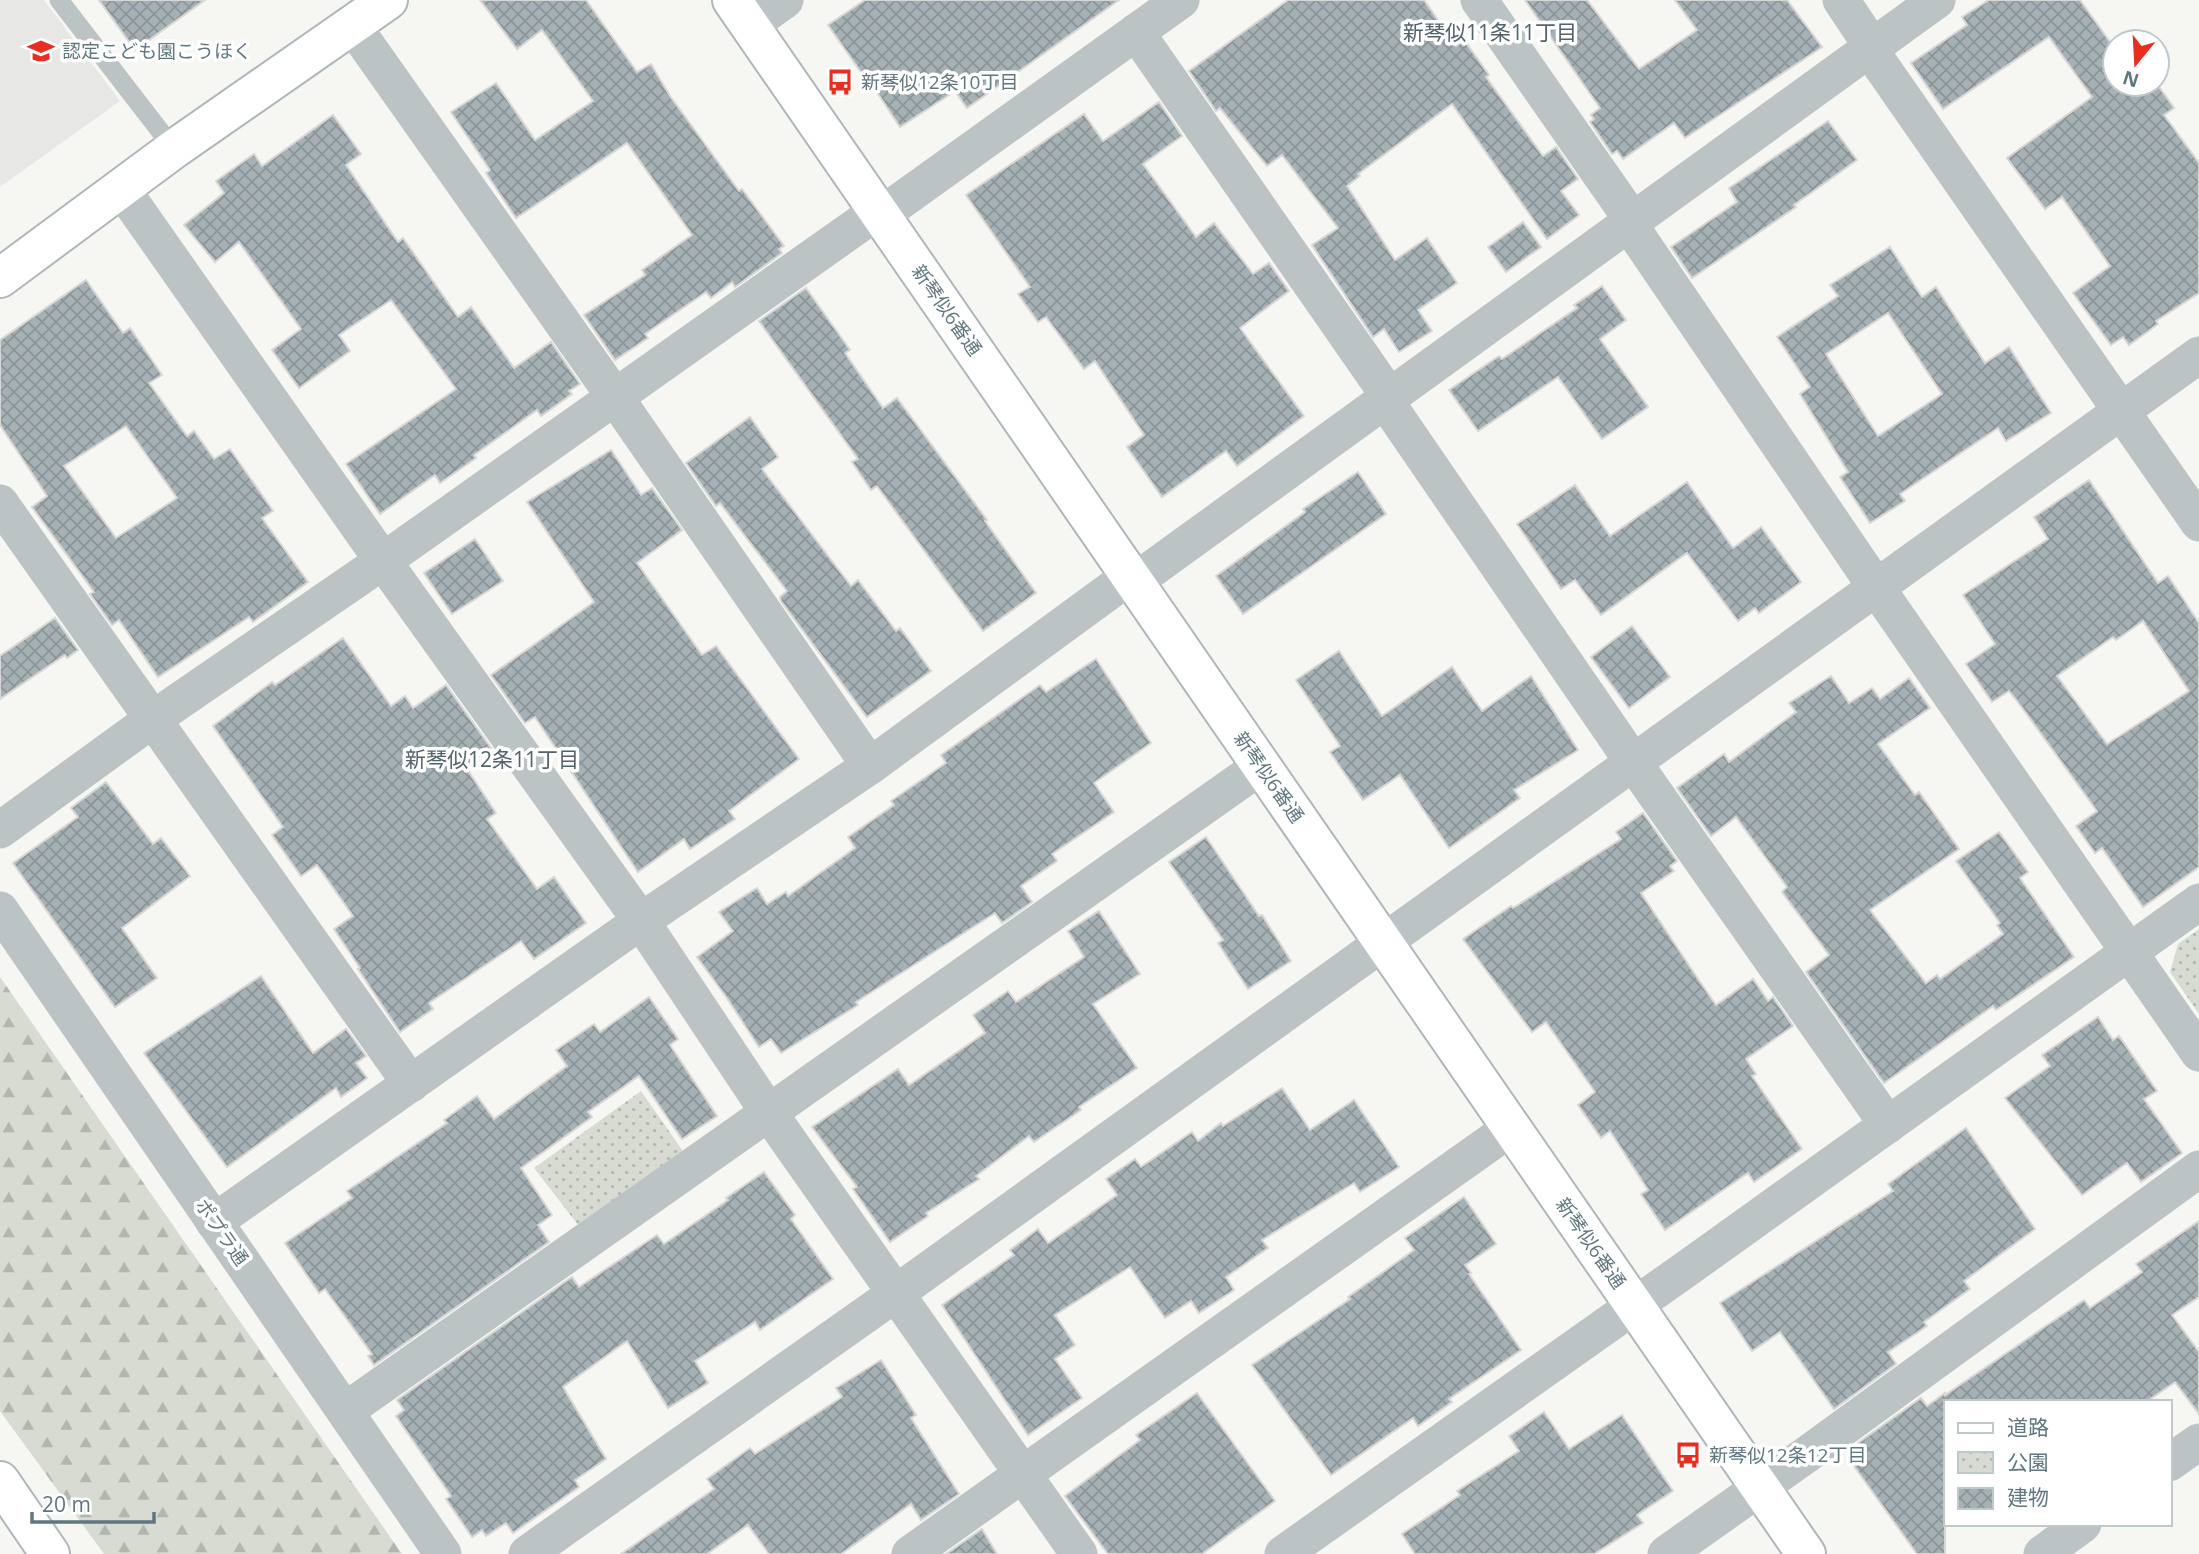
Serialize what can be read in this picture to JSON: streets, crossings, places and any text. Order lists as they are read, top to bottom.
{
  "streets": {
    "street": ["新琴似6番通", "ポプラ通"]
  },
  "districts": ["新琴似11条11丁目", "新琴似12条11丁目"],
  "places": {
    "school or university": ["認定こども園こうほく"],
    "bus stop": ["新琴似12条10丁目", "新琴似12条12丁目"]
  },
  "legend": ["道路", "公園", "建物"],
  "scale_bar": "20 m",
  "north": "bottom"
}
